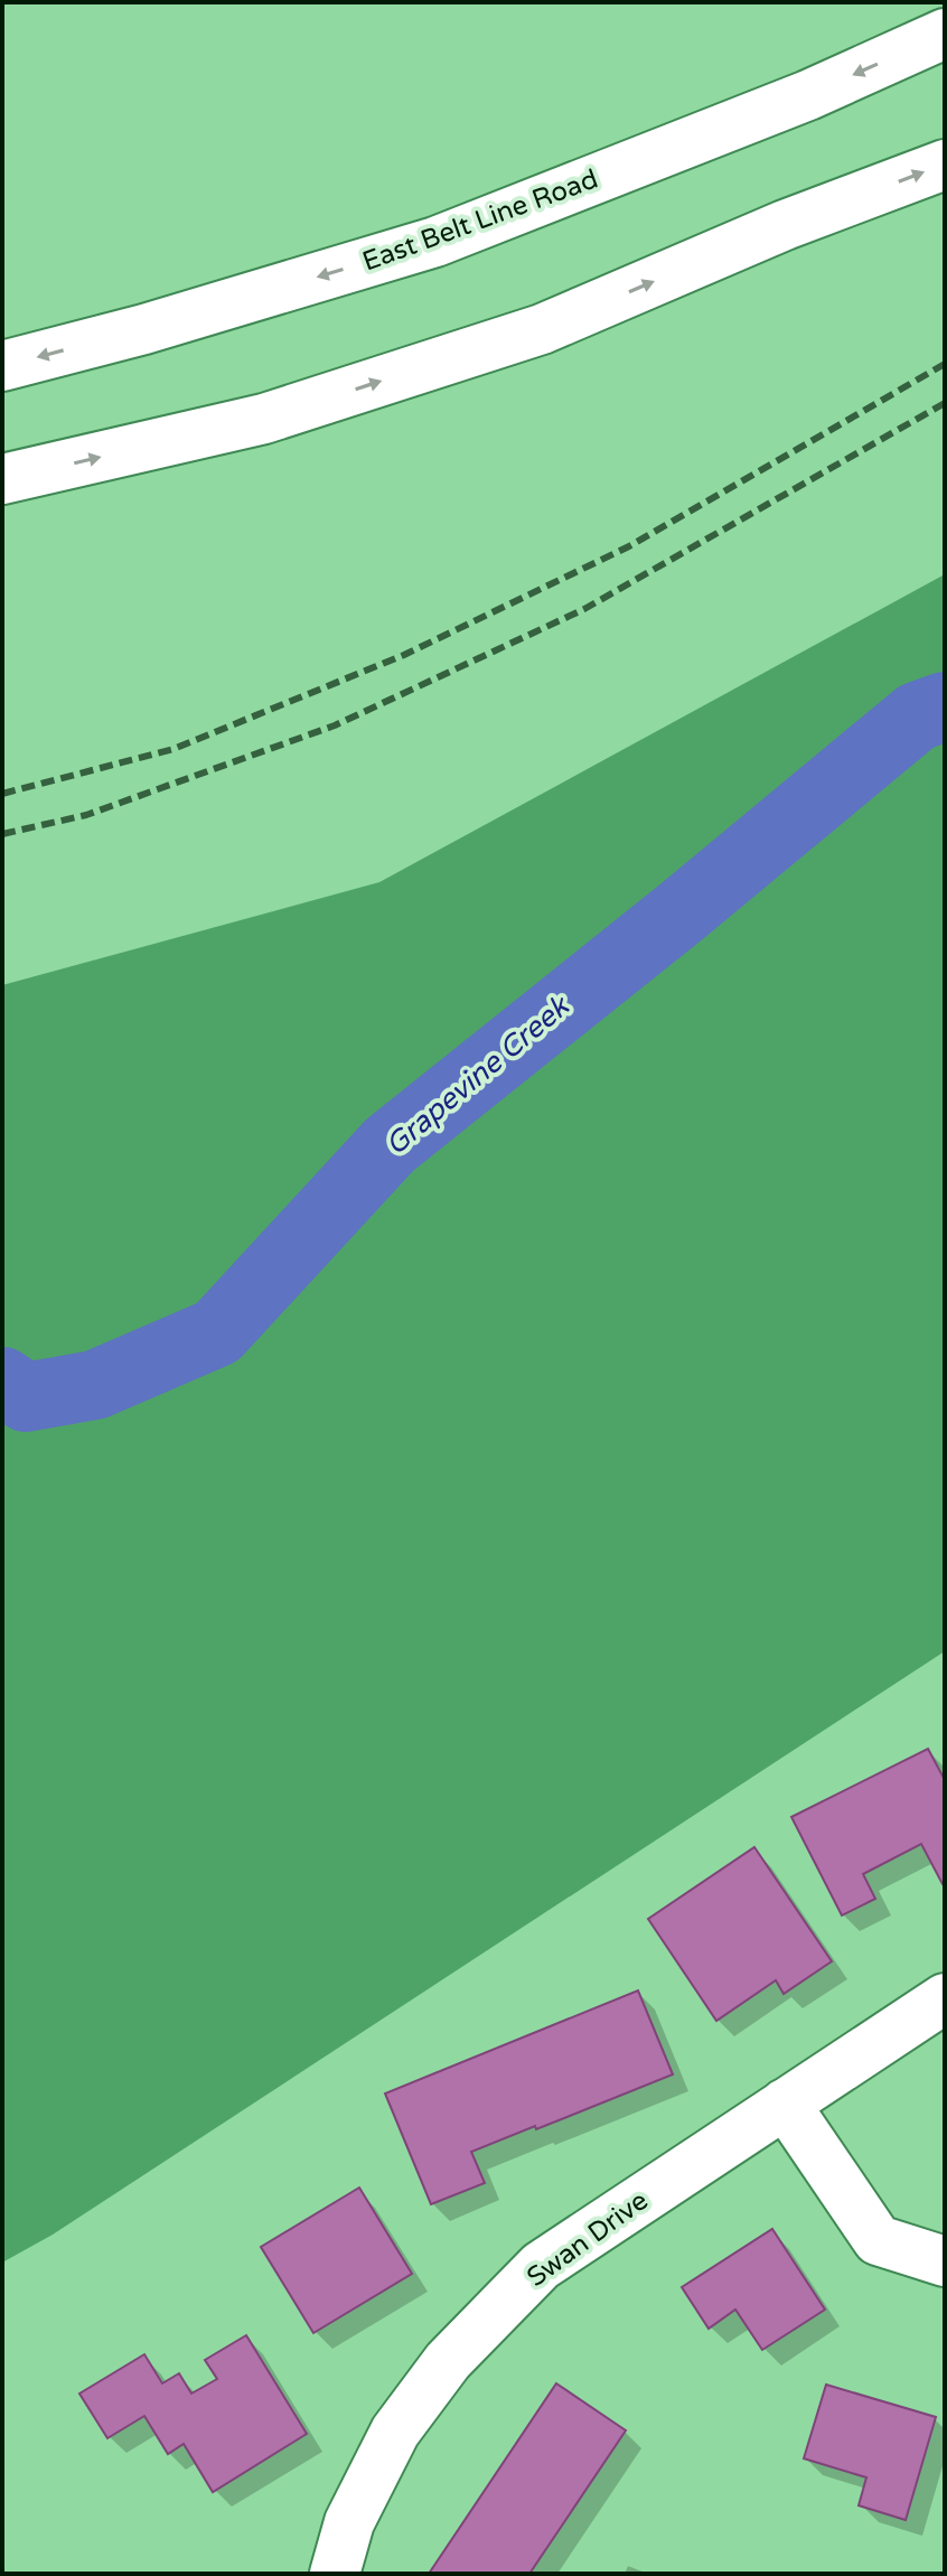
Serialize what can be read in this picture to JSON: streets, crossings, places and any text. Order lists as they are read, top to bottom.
{
  "streets": {
    "main road": ["East Belt Line Road", "Swan Drive"]
  },
  "water": ["Grapevine Creek"]
}
